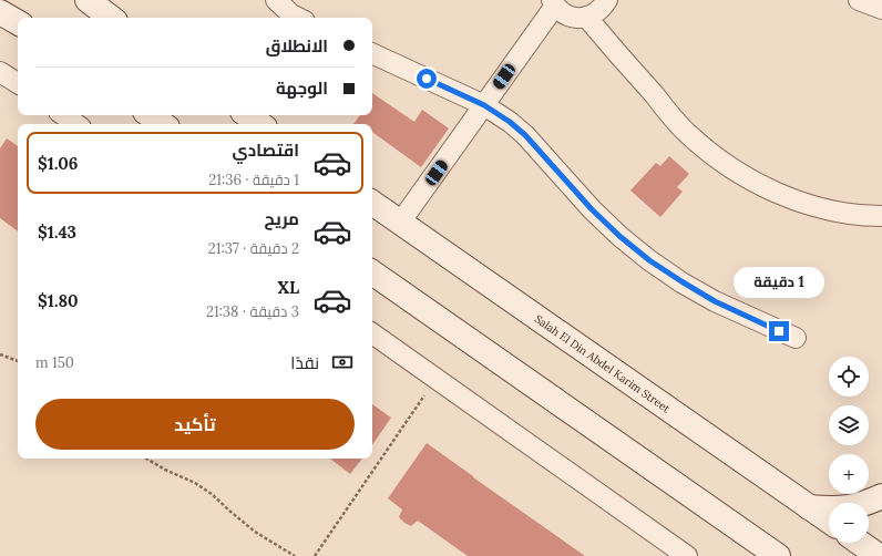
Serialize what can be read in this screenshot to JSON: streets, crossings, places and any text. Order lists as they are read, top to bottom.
{
  "streets": {
    "main road": ["Salah El Din Abdel Karim Street"]
  },
  "page": {
    "banner": ["الانطلاق", "الوجهة"],
    "list": [
      {
        "name": "اقتصادي",
        "note": "1 دقيقة · 21:36",
        "value": "$1.06"
      },
      {
        "name": "مريح",
        "note": "2 دقيقة · 21:37",
        "value": "$1.43"
      },
      {
        "name": "XL",
        "note": "3 دقيقة · 21:38",
        "value": "$1.80"
      }
    ],
    "bubble": "1 دقيقة",
    "pay": ["نقدًا", "150 m"],
    "map_buttons": ["+", "−"],
    "buttons": "تأكيد"
  }
}
